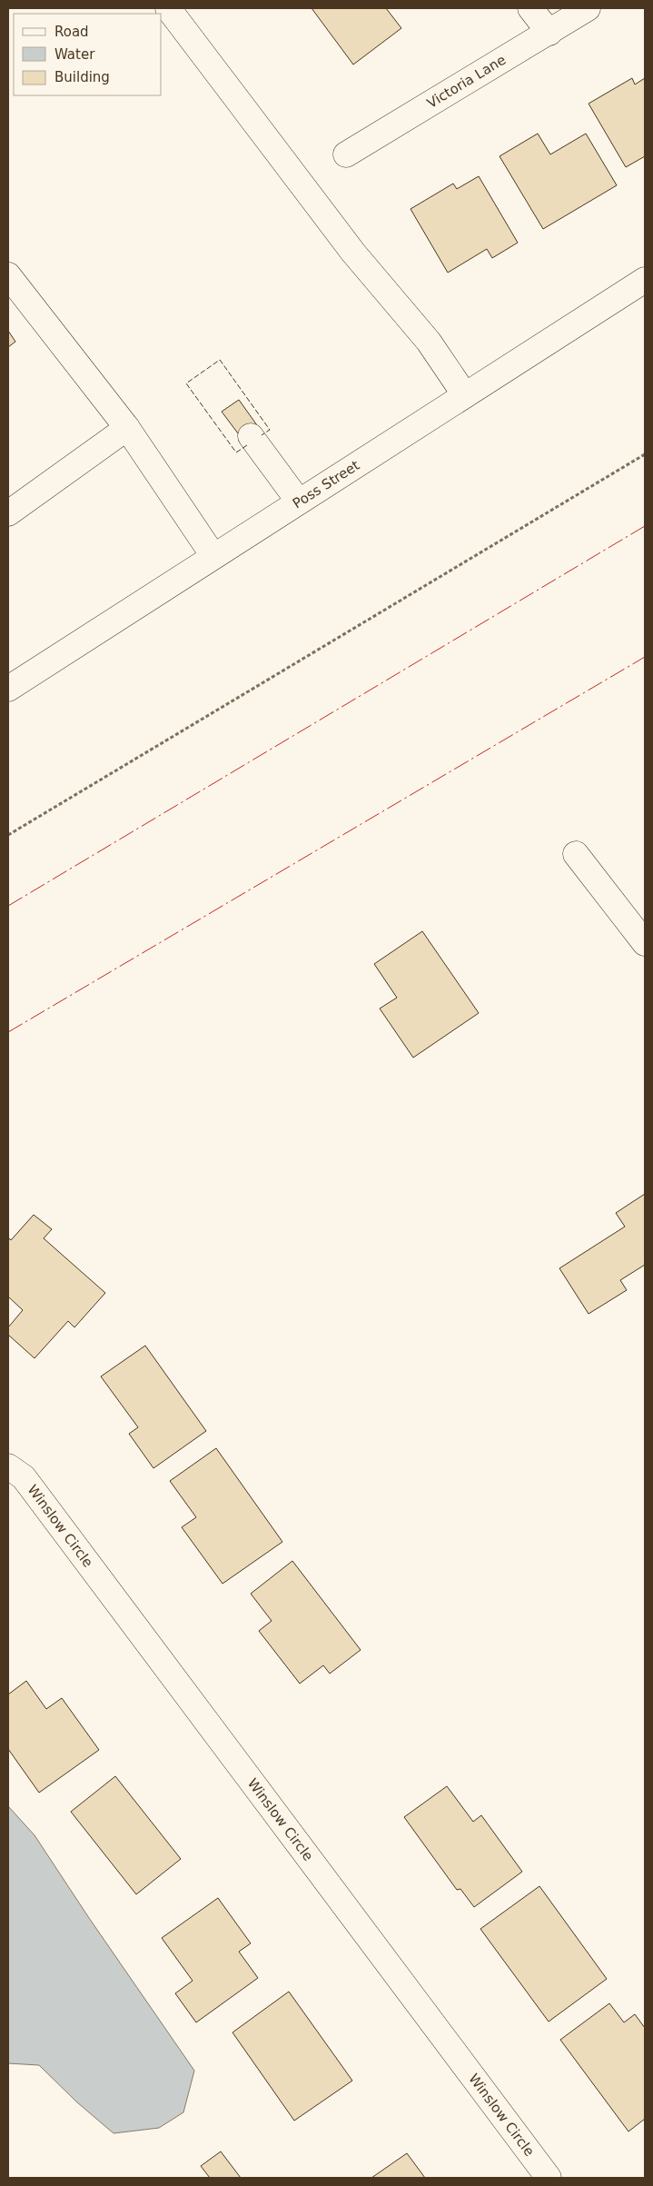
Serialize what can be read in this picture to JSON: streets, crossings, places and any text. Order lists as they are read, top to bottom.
{
  "streets": {
    "street": ["Victoria Lane", "Poss Street", "Winslow Circle"]
  },
  "legend": ["Road", "Water", "Building"]
}
